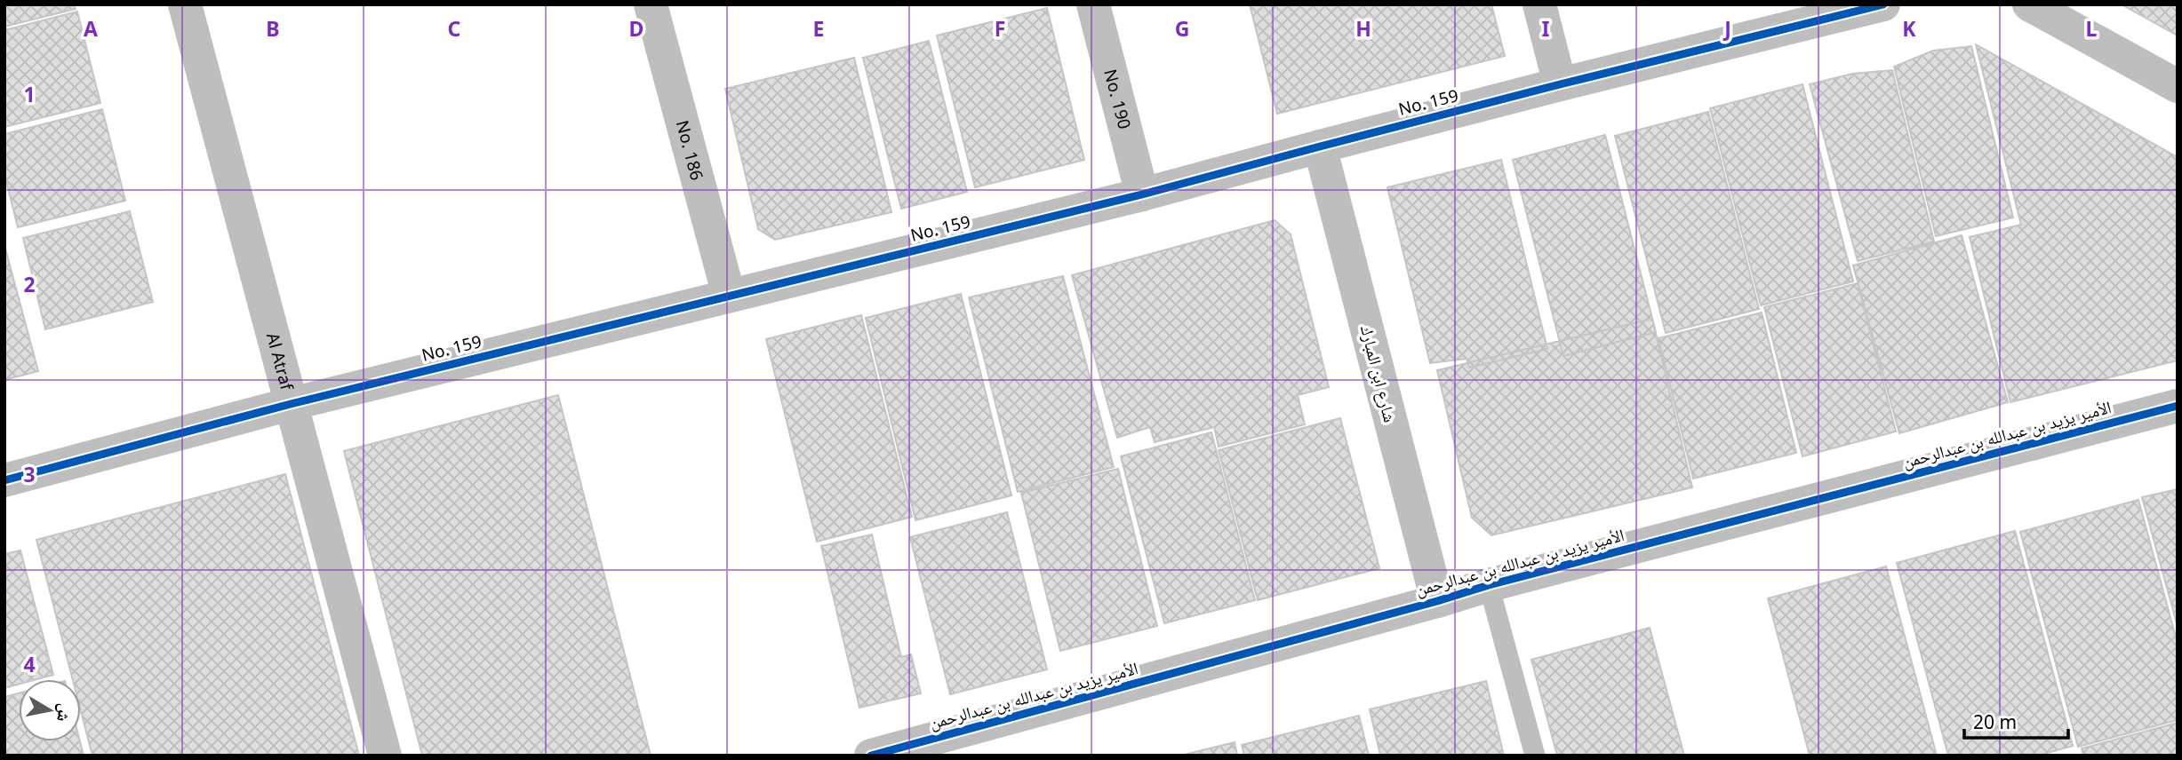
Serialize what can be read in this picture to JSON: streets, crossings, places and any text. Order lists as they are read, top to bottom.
{
  "streets": {
    "street": [
      "No. 190",
      "No. 159",
      "No. 186",
      "Al Atraf",
      "شارع ابن المبارك",
      "الأمير يزيد بن عبدالله بن عبدالرحمن"
    ]
  },
  "crossings": [
    ["No. 190", "No. 159"],
    ["No. 159", "No. 186"],
    ["No. 159", "Al Atraf"],
    ["No. 159", "شارع ابن المبارك"],
    ["شارع ابن المبارك", "الأمير يزيد بن عبدالله بن عبدالرحمن"]
  ],
  "scale_bar": "20 m",
  "north": "right",
  "grid": {
    "columns": [
      "A",
      "B",
      "C",
      "D",
      "E",
      "F",
      "G",
      "H",
      "I",
      "J",
      "K",
      "L"
    ],
    "rows": [
      "1",
      "2",
      "3",
      "4"
    ]
  }
}
